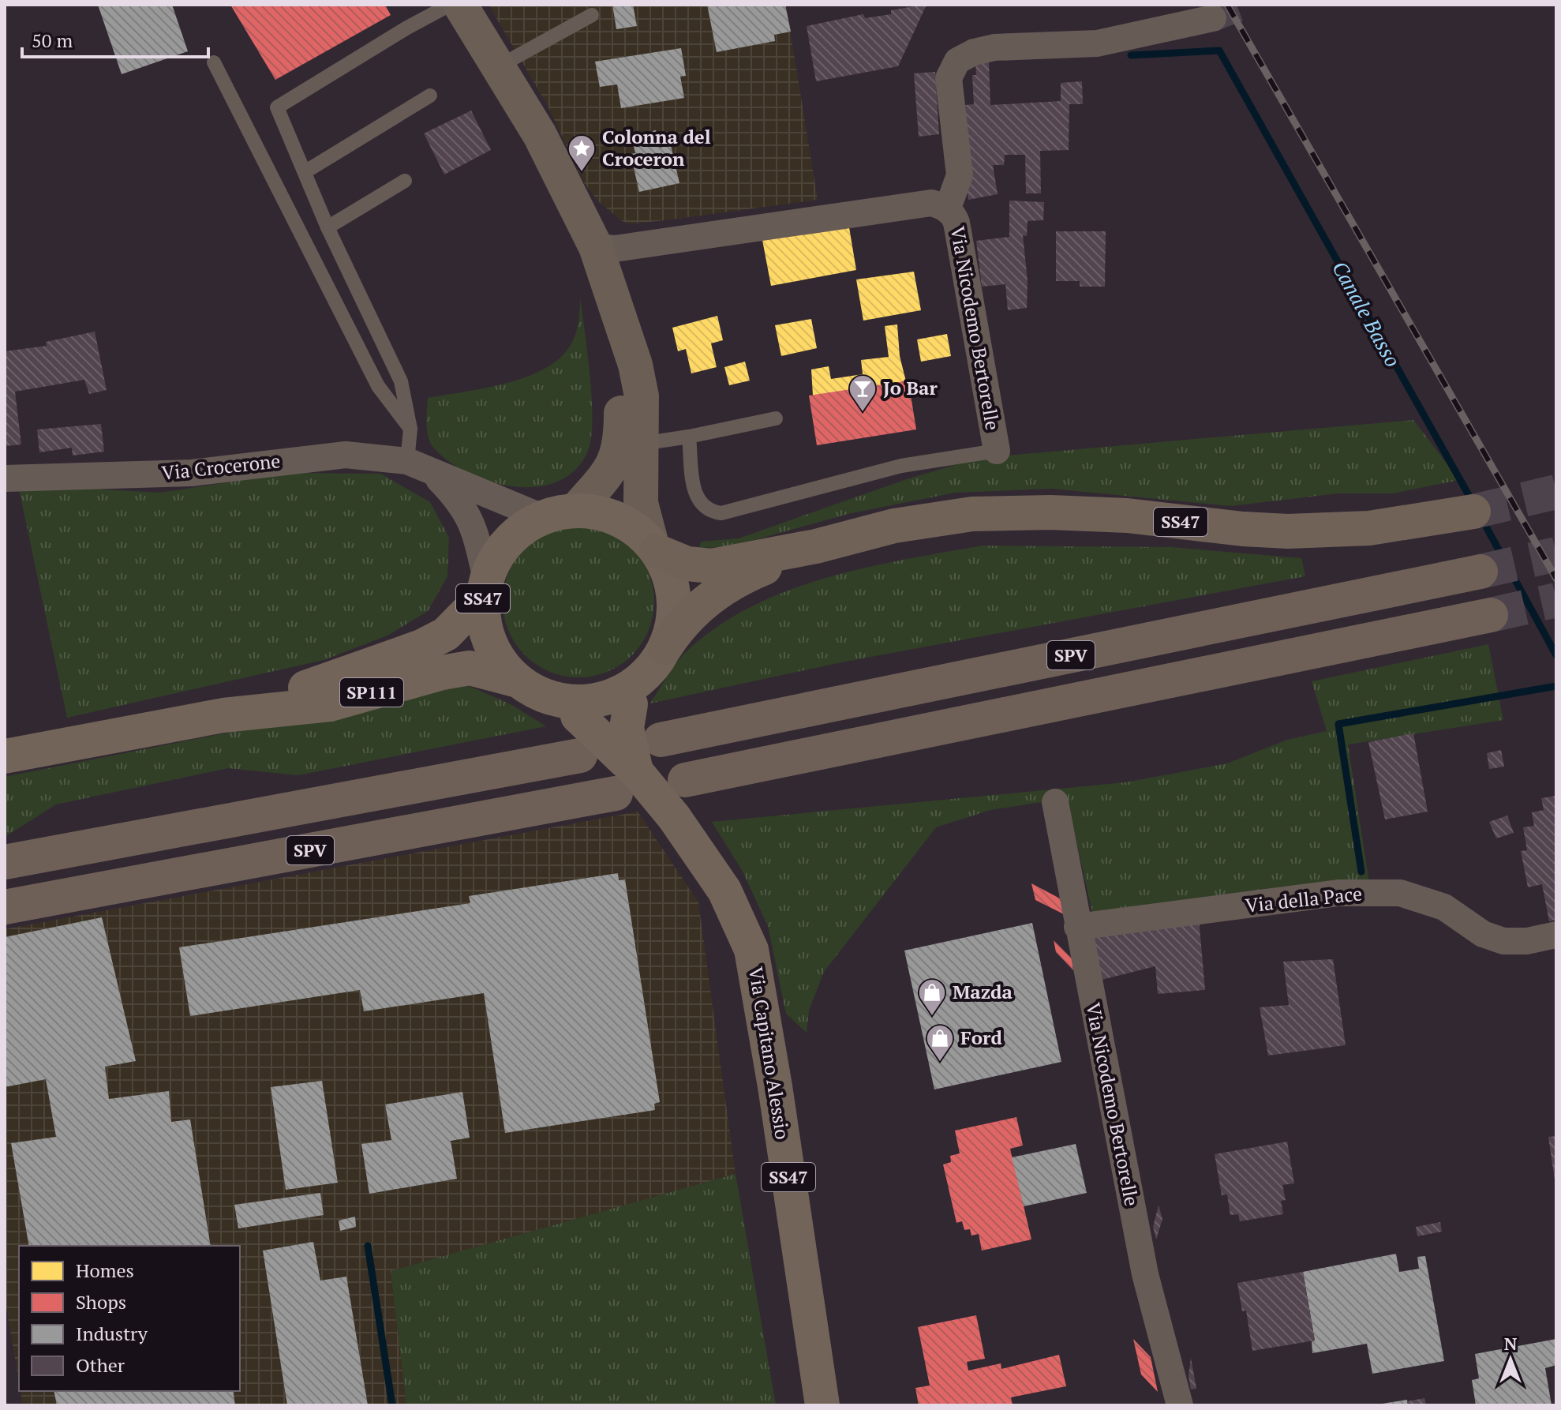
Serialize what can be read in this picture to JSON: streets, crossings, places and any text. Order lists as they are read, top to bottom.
{
  "streets": {
    "highway": ["SS47", "SPV"],
    "main road": ["SP111", "Via Capitano Alessio"],
    "street": ["Via Nicodemo Bertorelle", "Via Crocerone", "Via della Pace"]
  },
  "crossings": [
    ["Via Nicodemo Bertorelle", "Via della Pace"],
    ["Via Crocerone", "SS47"],
    ["Via Crocerone", "SP111"],
    ["Via Crocerone", "Via Capitano Alessio"],
    ["SS47", "SP111"],
    ["SS47", "Via Capitano Alessio"],
    ["SPV", "Via Capitano Alessio"],
    ["SP111", "Via Capitano Alessio"]
  ],
  "water": ["Canale Basso"],
  "places": {
    "place": ["Colonna del Croceron"],
    "bar": ["Jo Bar"],
    "shop": ["Mazda", "Ford"]
  },
  "legend": [
    "Homes",
    "Shops",
    "Industry",
    "Other"
  ],
  "scale_bar": "50 m",
  "north": "top"
}
